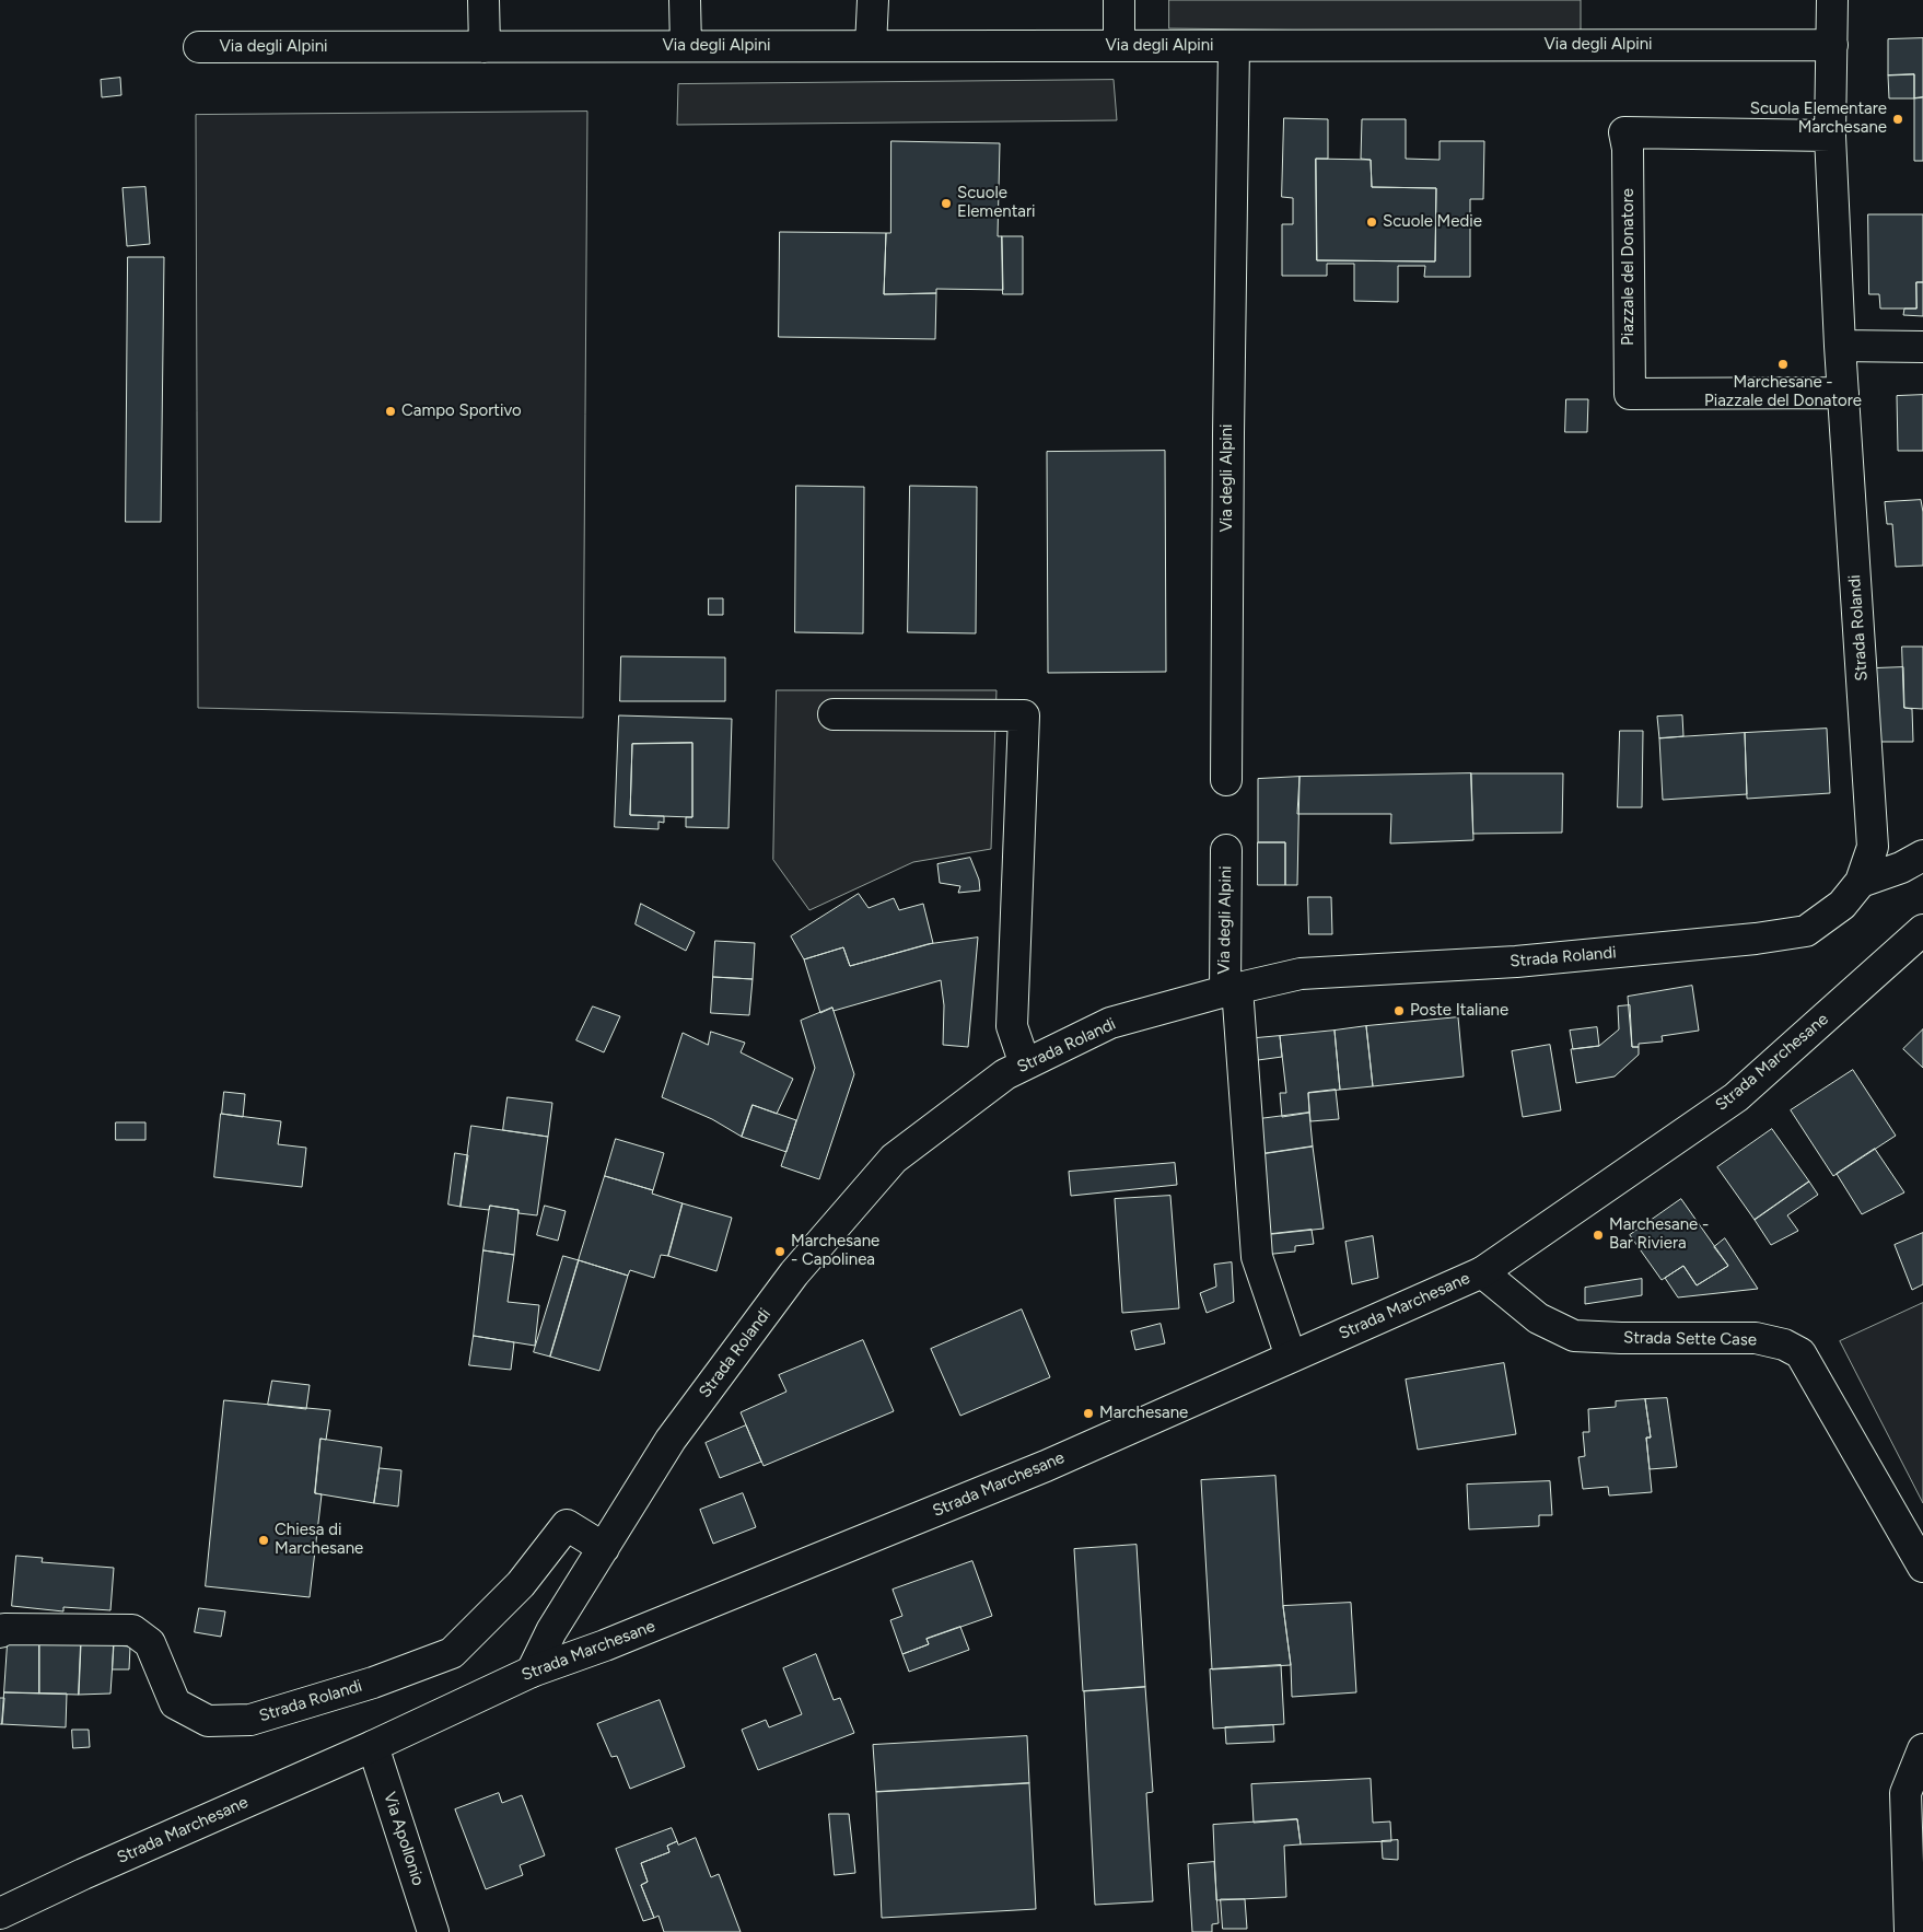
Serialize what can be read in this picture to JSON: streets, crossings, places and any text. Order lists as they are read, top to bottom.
{
  "streets": {
    "street": [
      "Via degli Alpini",
      "Piazzale del Donatore",
      "Strada Rolandi",
      "Strada Marchesane",
      "Strada Sette Case",
      "Via Apollonio"
    ]
  },
  "crossings": [
    ["Via degli Alpini", "Strada Rolandi"],
    ["Via degli Alpini", "Strada Marchesane"],
    ["Piazzale del Donatore", "Strada Rolandi"],
    ["Strada Rolandi", "Strada Marchesane"],
    ["Strada Marchesane", "Strada Sette Case"],
    ["Strada Marchesane", "Via Apollonio"]
  ],
  "places": [
    "Scuola Elementare Marchesane",
    "Scuole Elementari",
    "Scuole Medie",
    "Marchesane - Piazzale del Donatore",
    "Campo Sportivo",
    "Poste Italiane",
    "Marchesane - Bar Riviera",
    "Marchesane - Capolinea",
    "Marchesane",
    "Chiesa di Marchesane"
  ]
}
